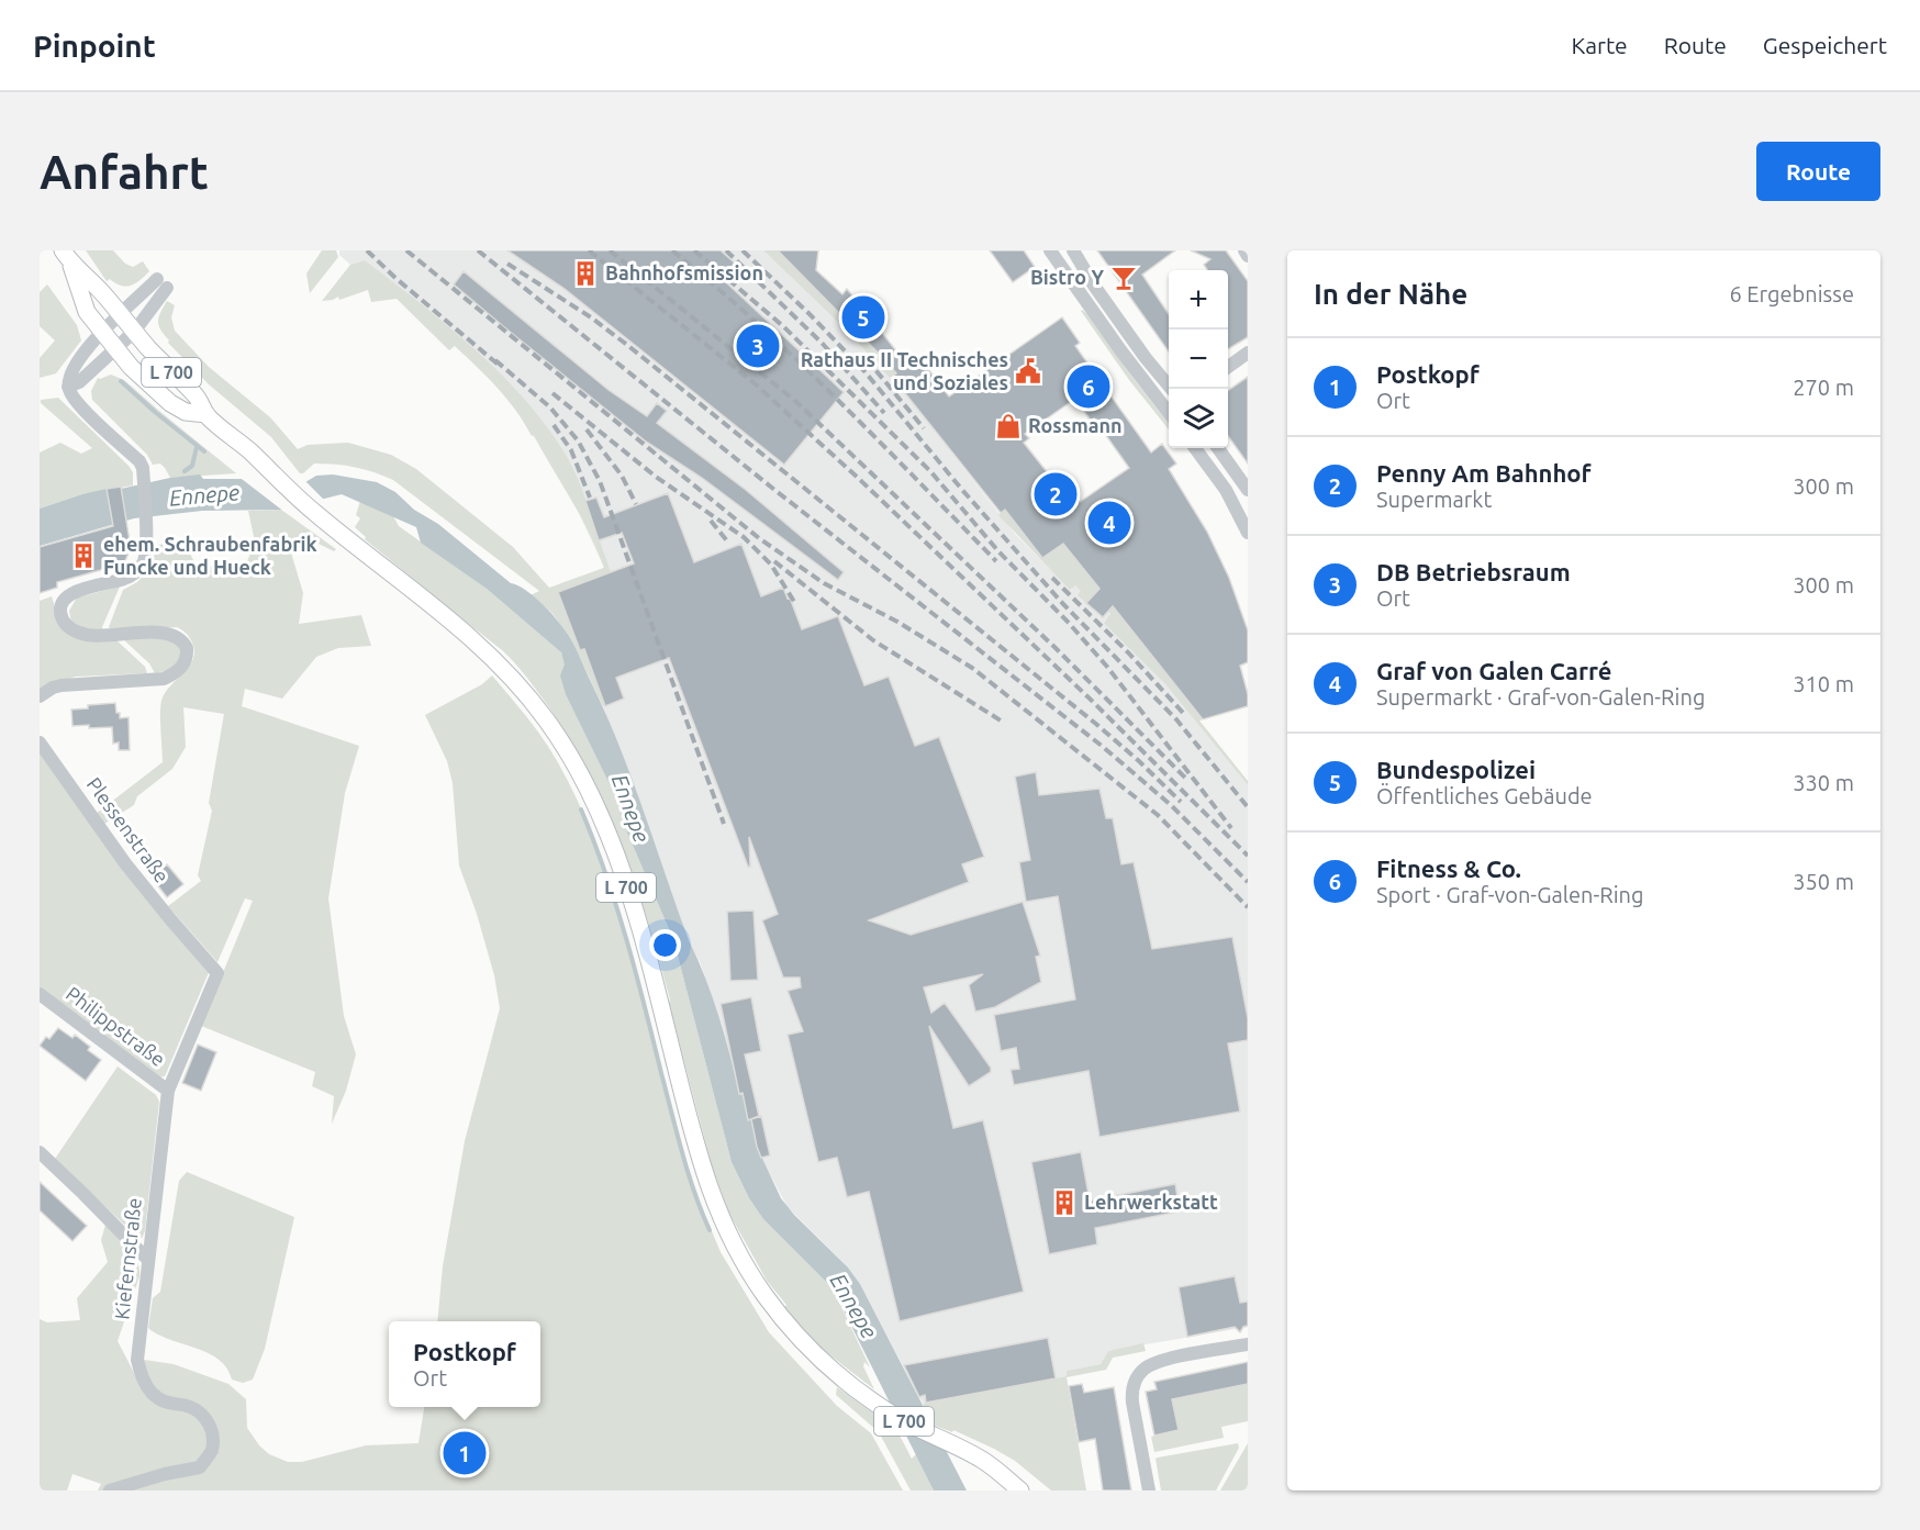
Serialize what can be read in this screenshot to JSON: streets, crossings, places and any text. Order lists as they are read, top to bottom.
{
  "streets": {
    "main road": ["L 700"],
    "street": ["Plessenstraße", "Philippstraße", "Kiefernstraße"]
  },
  "crossings": [
    ["Plessenstraße", "Kiefernstraße"],
    ["Philippstraße", "Kiefernstraße"]
  ],
  "water": ["Ennepe"],
  "places": {
    "building": ["Bahnhofsmission", "ehem. Schraubenfabrik Funcke und Hueck", "Lehrwerkstatt"],
    "bar": ["Bistro Y"],
    "public building": ["Rathaus II Technisches und Soziales"],
    "shop": ["Rossmann"]
  },
  "page": {
    "header": "Pinpoint",
    "nav": ["Karte", "Route", "Gespeichert"],
    "buttons": "Route",
    "title": "Anfahrt",
    "heading": ["In der Nähe", "6 Ergebnisse"],
    "map_buttons": ["+", "−"],
    "pins": [
      "5",
      "3",
      "6",
      "2",
      "4",
      "1"
    ],
    "list": [
      {
        "mark": "1",
        "name": "Postkopf",
        "note": "Ort",
        "value": "270 m"
      },
      {
        "mark": "2",
        "name": "Penny Am Bahnhof",
        "note": "Supermarkt",
        "value": "300 m"
      },
      {
        "mark": "3",
        "name": "DB Betriebsraum",
        "note": "Ort",
        "value": "300 m"
      },
      {
        "mark": "4",
        "name": "Graf von Galen Carré",
        "note": "Supermarkt · Graf-von-Galen-Ring",
        "value": "310 m"
      },
      {
        "mark": "5",
        "name": "Bundespolizei",
        "note": "Öffentliches Gebäude",
        "value": "330 m"
      },
      {
        "mark": "6",
        "name": "Fitness & Co.",
        "note": "Sport · Graf-von-Galen-Ring",
        "value": "350 m"
      }
    ],
    "popup": ["Postkopf", "Ort"]
  }
}
